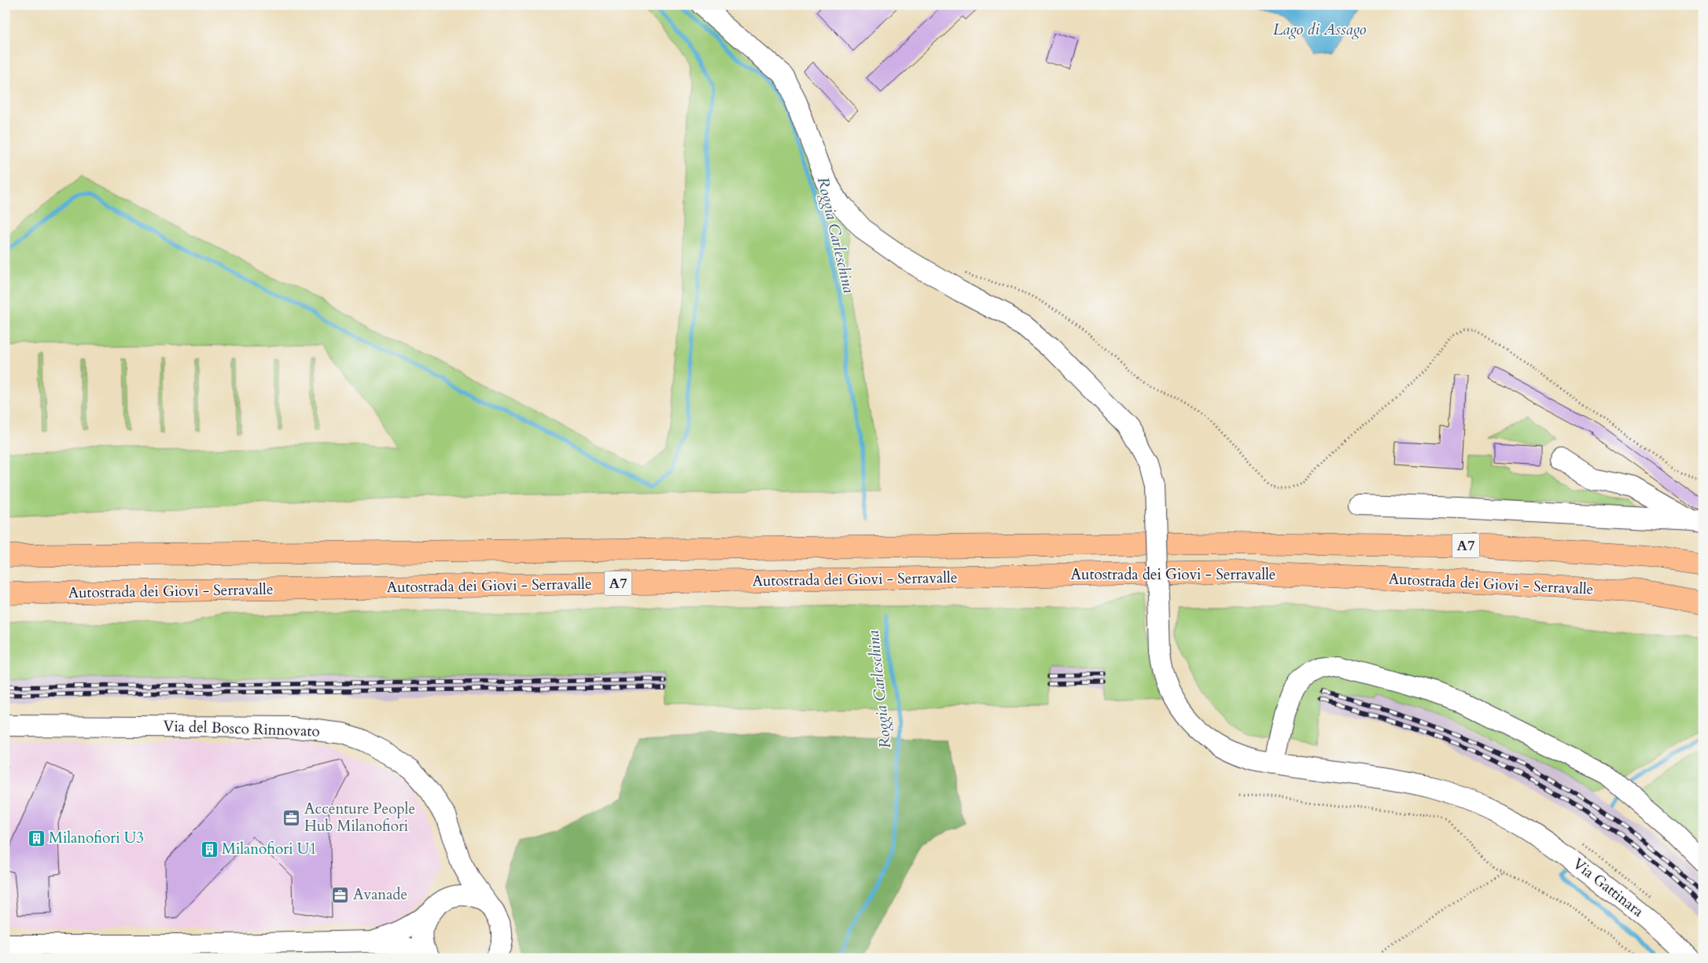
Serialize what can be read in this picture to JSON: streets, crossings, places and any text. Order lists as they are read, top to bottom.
{
  "streets": {
    "highway": ["A7", "Autostrada dei Giovi - Serravalle"],
    "street": ["Via del Bosco Rinnovato", "Via Gattinara"]
  },
  "water": ["Lago di Assago", "Roggia Carleschina"],
  "places": {
    "office": ["Accenture People Hub Milanofiori", "Avanade"],
    "building": ["Milanofiori U3", "Milanofiori U1"]
  }
}
